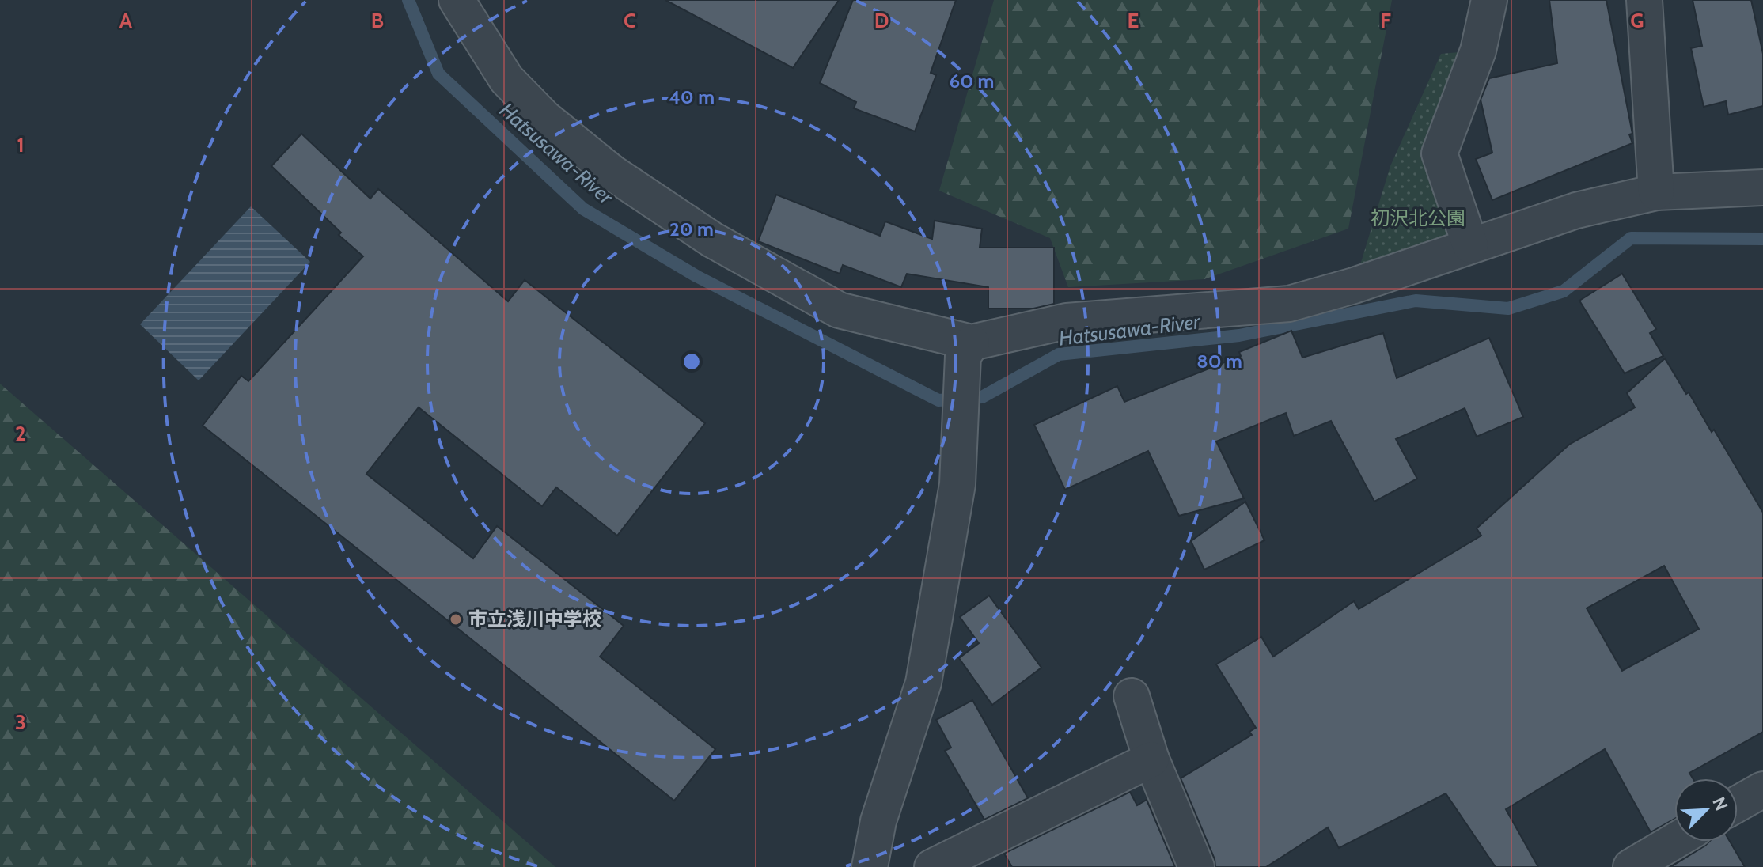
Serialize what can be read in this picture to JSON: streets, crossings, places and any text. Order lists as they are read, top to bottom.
{
  "water": ["Hatsusawa-River"],
  "parks": ["初沢北公園"],
  "places": ["市立浅川中学校"],
  "north": "top right",
  "grid": {
    "columns": [
      "A",
      "B",
      "C",
      "D",
      "E",
      "F",
      "G"
    ],
    "rows": ["1", "2", "3"]
  },
  "rings": [
    "60 m",
    "40 m",
    "20 m",
    "80 m"
  ]
}
